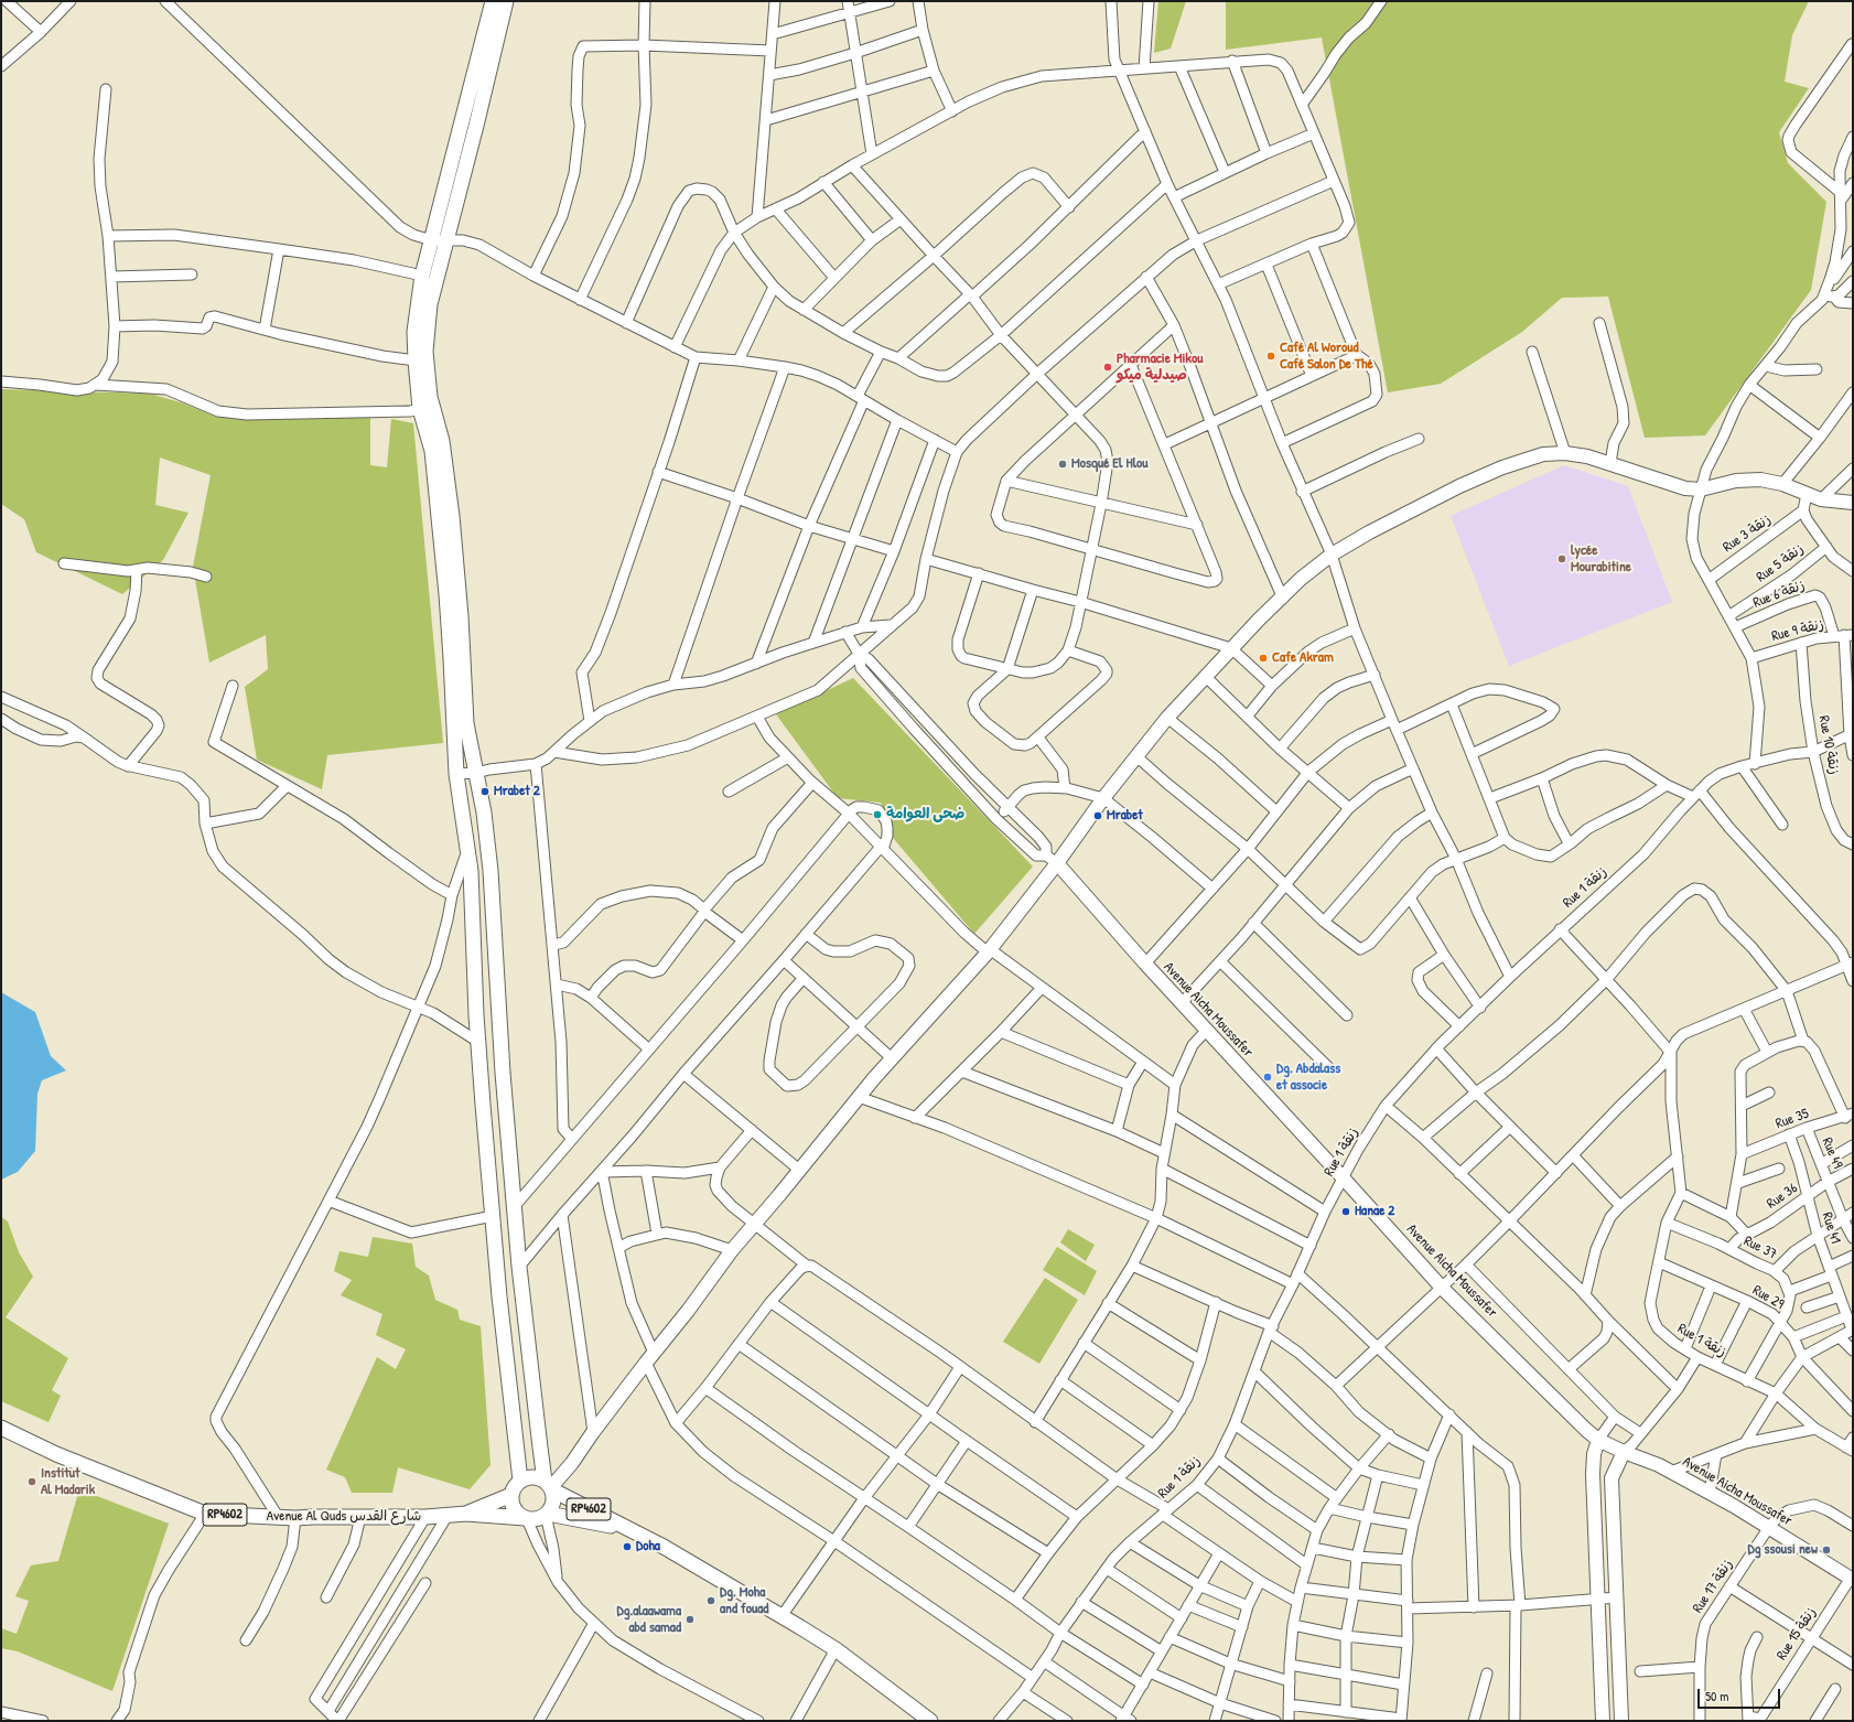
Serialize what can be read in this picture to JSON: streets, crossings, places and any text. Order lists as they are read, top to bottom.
{
  "streets": {
    "main road": ["RP4602", "Avenue Al Quds شارع القدس"],
    "street": [
      "Rue 3 زنقة",
      "Rue 5 زنقة",
      "Rue 6 زنقة",
      "Rue 9 زنقة",
      "Rue 10 زنقة",
      "Rue 1 زنقة",
      "Avenue Aicha Moussafer",
      "Rue 35",
      "Rue 49",
      "Rue 36",
      "Rue 41",
      "Rue 37",
      "Rue 29",
      "Rue 17 زنقة",
      "Rue 15 زنقة"
    ]
  },
  "crossings": [
    ["Rue 6 زنقة", "Rue 9 زنقة"],
    ["Rue 9 زنقة", "Rue 10 زنقة"],
    ["Rue 10 زنقة", "Rue 1 زنقة"],
    ["Rue 1 زنقة", "Avenue Aicha Moussafer"],
    ["Rue 1 زنقة", "Rue 37"],
    ["Rue 1 زنقة", "Rue 29"],
    ["Avenue Aicha Moussafer", "Rue 17 زنقة"],
    ["Avenue Aicha Moussafer", "Rue 15 زنقة"],
    ["Rue 35", "Rue 49"],
    ["Rue 35", "Rue 41"],
    ["Rue 49", "Rue 36"],
    ["Rue 36", "Rue 41"],
    ["Rue 36", "Rue 37"],
    ["RP4602", "Avenue Al Quds شارع القدس"]
  ],
  "places": [
    "Café Al Woroud Café Salon De Thé",
    "Pharmacie Mikou صيدلية ميكو",
    "Mosqué El Hlou",
    "lycée Mourabitine",
    "Cafe Akram",
    "Mrabet 2",
    "ضحى العوامة",
    "Mrabet",
    "Dg. Abdalass et associe",
    "Hanae 2",
    "Institut Al Madarik",
    "Doha",
    "Dg ssousi new",
    "Dg. Moha and fouad",
    "Dg.alaawama abd samad"
  ],
  "scale_bar": "50 m"
}
